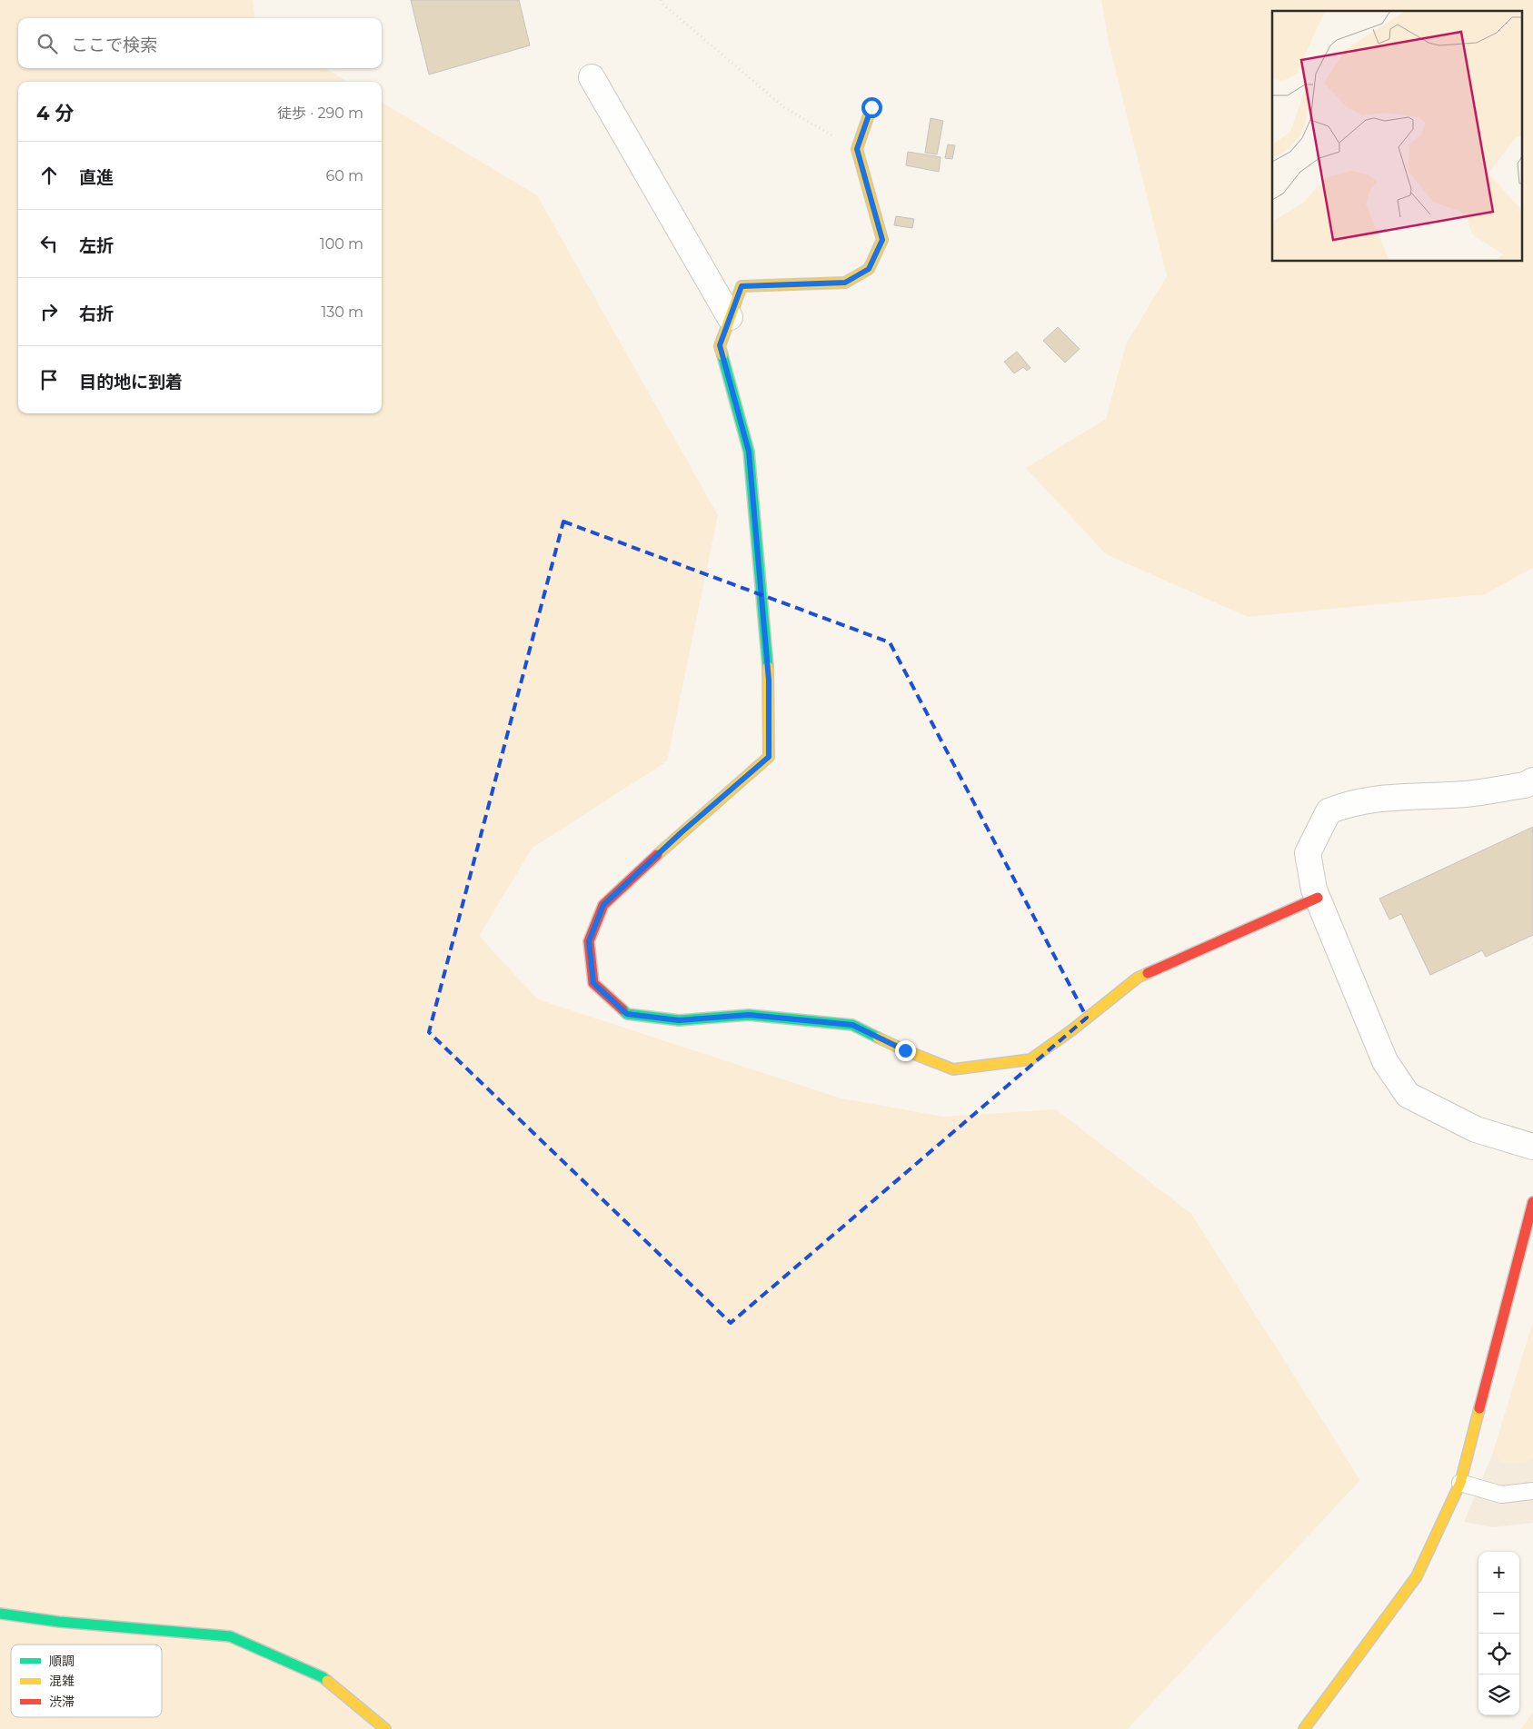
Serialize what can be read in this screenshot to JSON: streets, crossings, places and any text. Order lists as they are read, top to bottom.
{
  "legend": ["順調", "混雑", "渋滞"],
  "page": {
    "search": "ここで検索",
    "heading": ["4 分", "徒歩 · 290 m"],
    "list": [
      ["直進", "60 m"],
      ["左折", "100 m"],
      ["右折", "130 m"],
      "目的地に到着"
    ],
    "map_buttons": ["+", "−"]
  }
}
